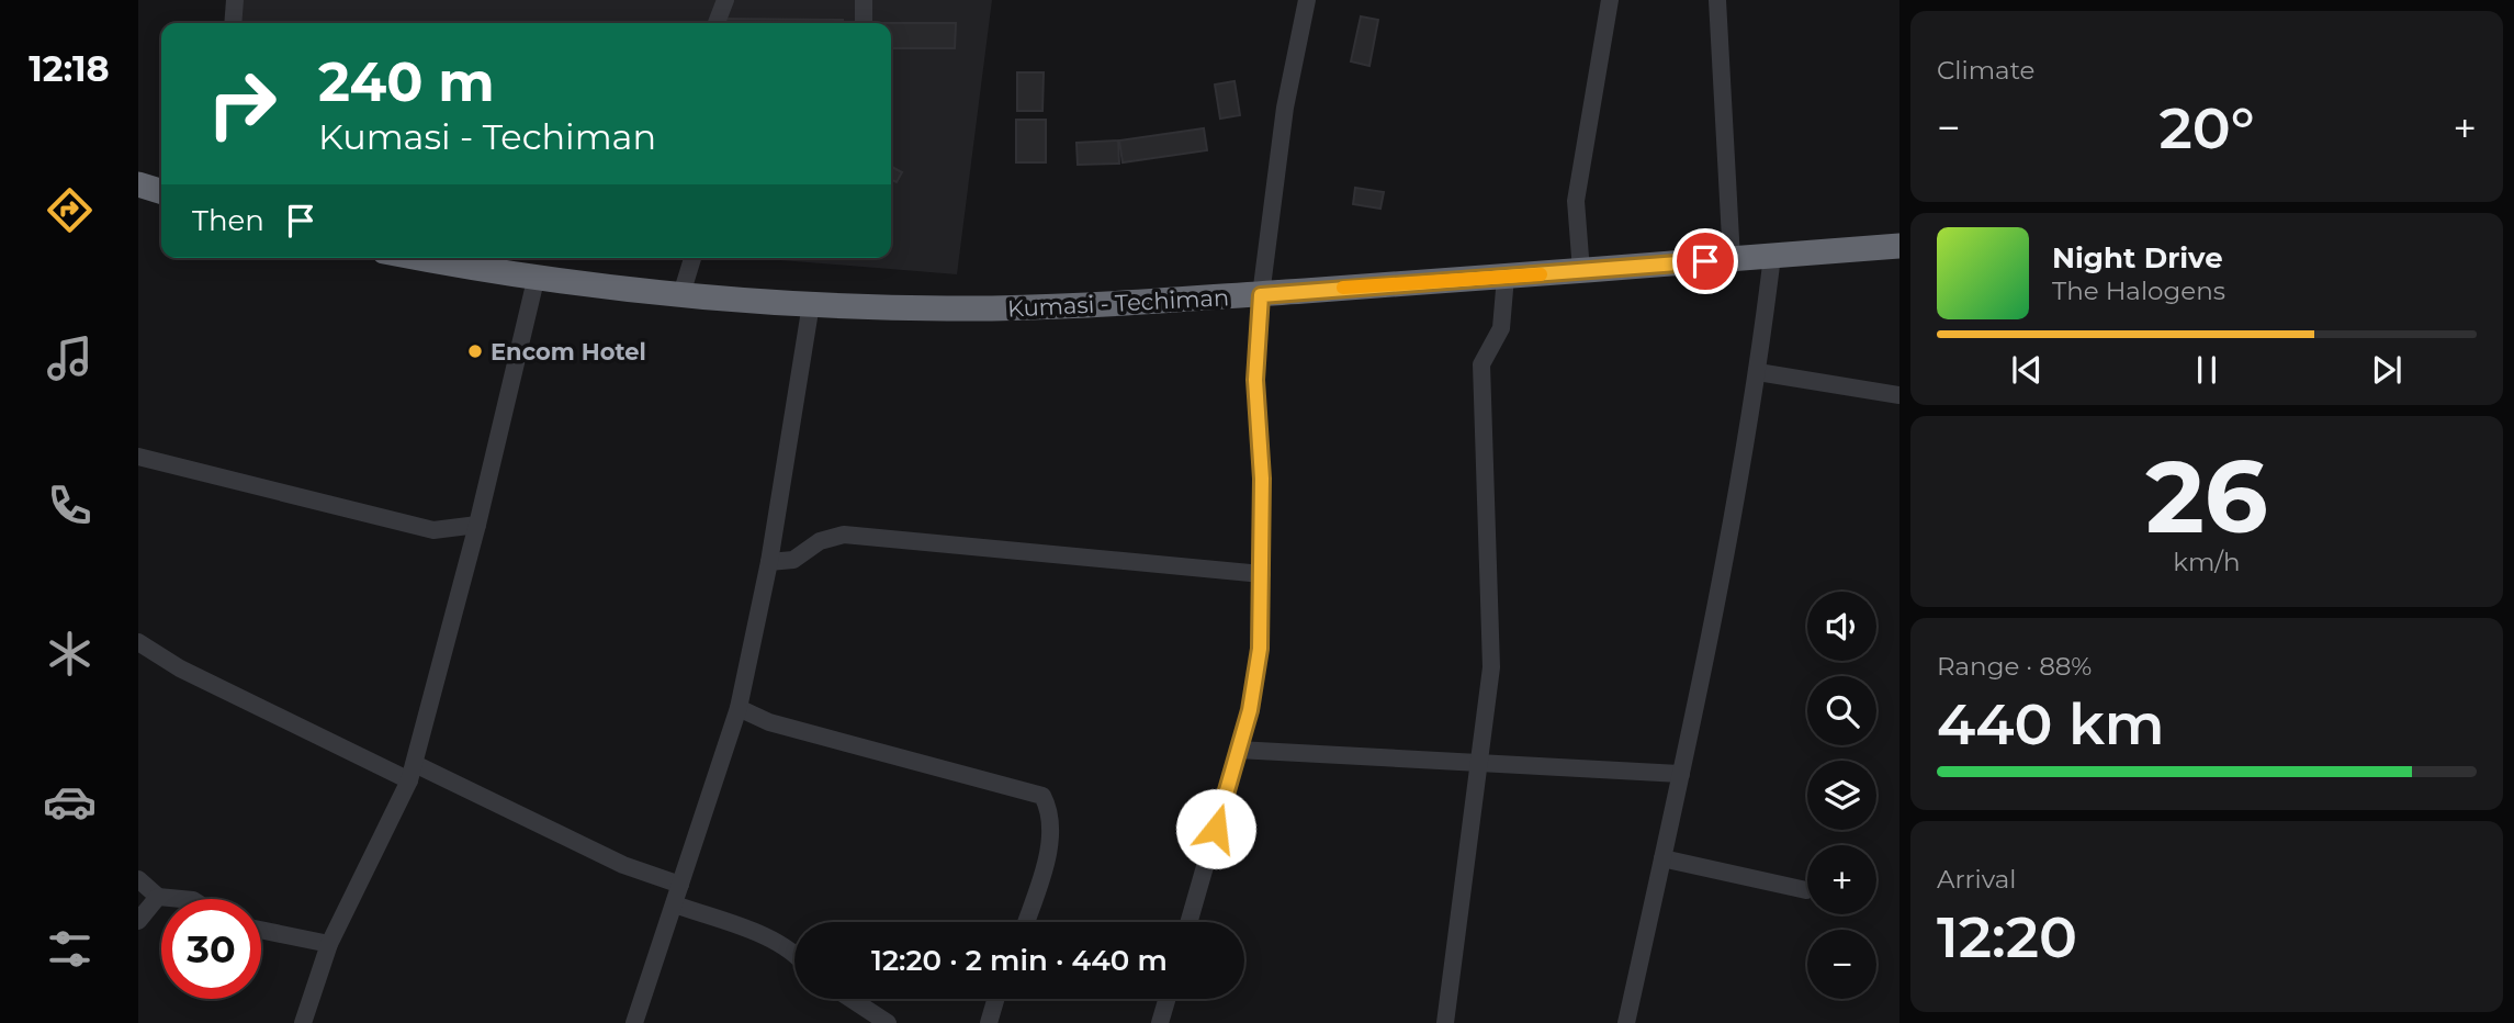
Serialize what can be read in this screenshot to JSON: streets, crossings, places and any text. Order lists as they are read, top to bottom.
{
  "streets": {
    "highway": ["Kumasi - Techiman"]
  },
  "places": ["Encom Hotel"],
  "page": {
    "tabs": "12:18",
    "tile": [
      "Climate",
      ["26", "km/h"],
      ["Range · 88%", "440 km"],
      ["Arrival", "12:20"]
    ],
    "turn": ["240 m", "Kumasi - Techiman"],
    "heat": ["−", "20°", "+"],
    "then": "Then",
    "song": ["Night Drive", "The Halogens"],
    "map_buttons": ["+", "−"],
    "limit": "30",
    "trip": "12:20 · 2 min · 440 m"
  }
}
